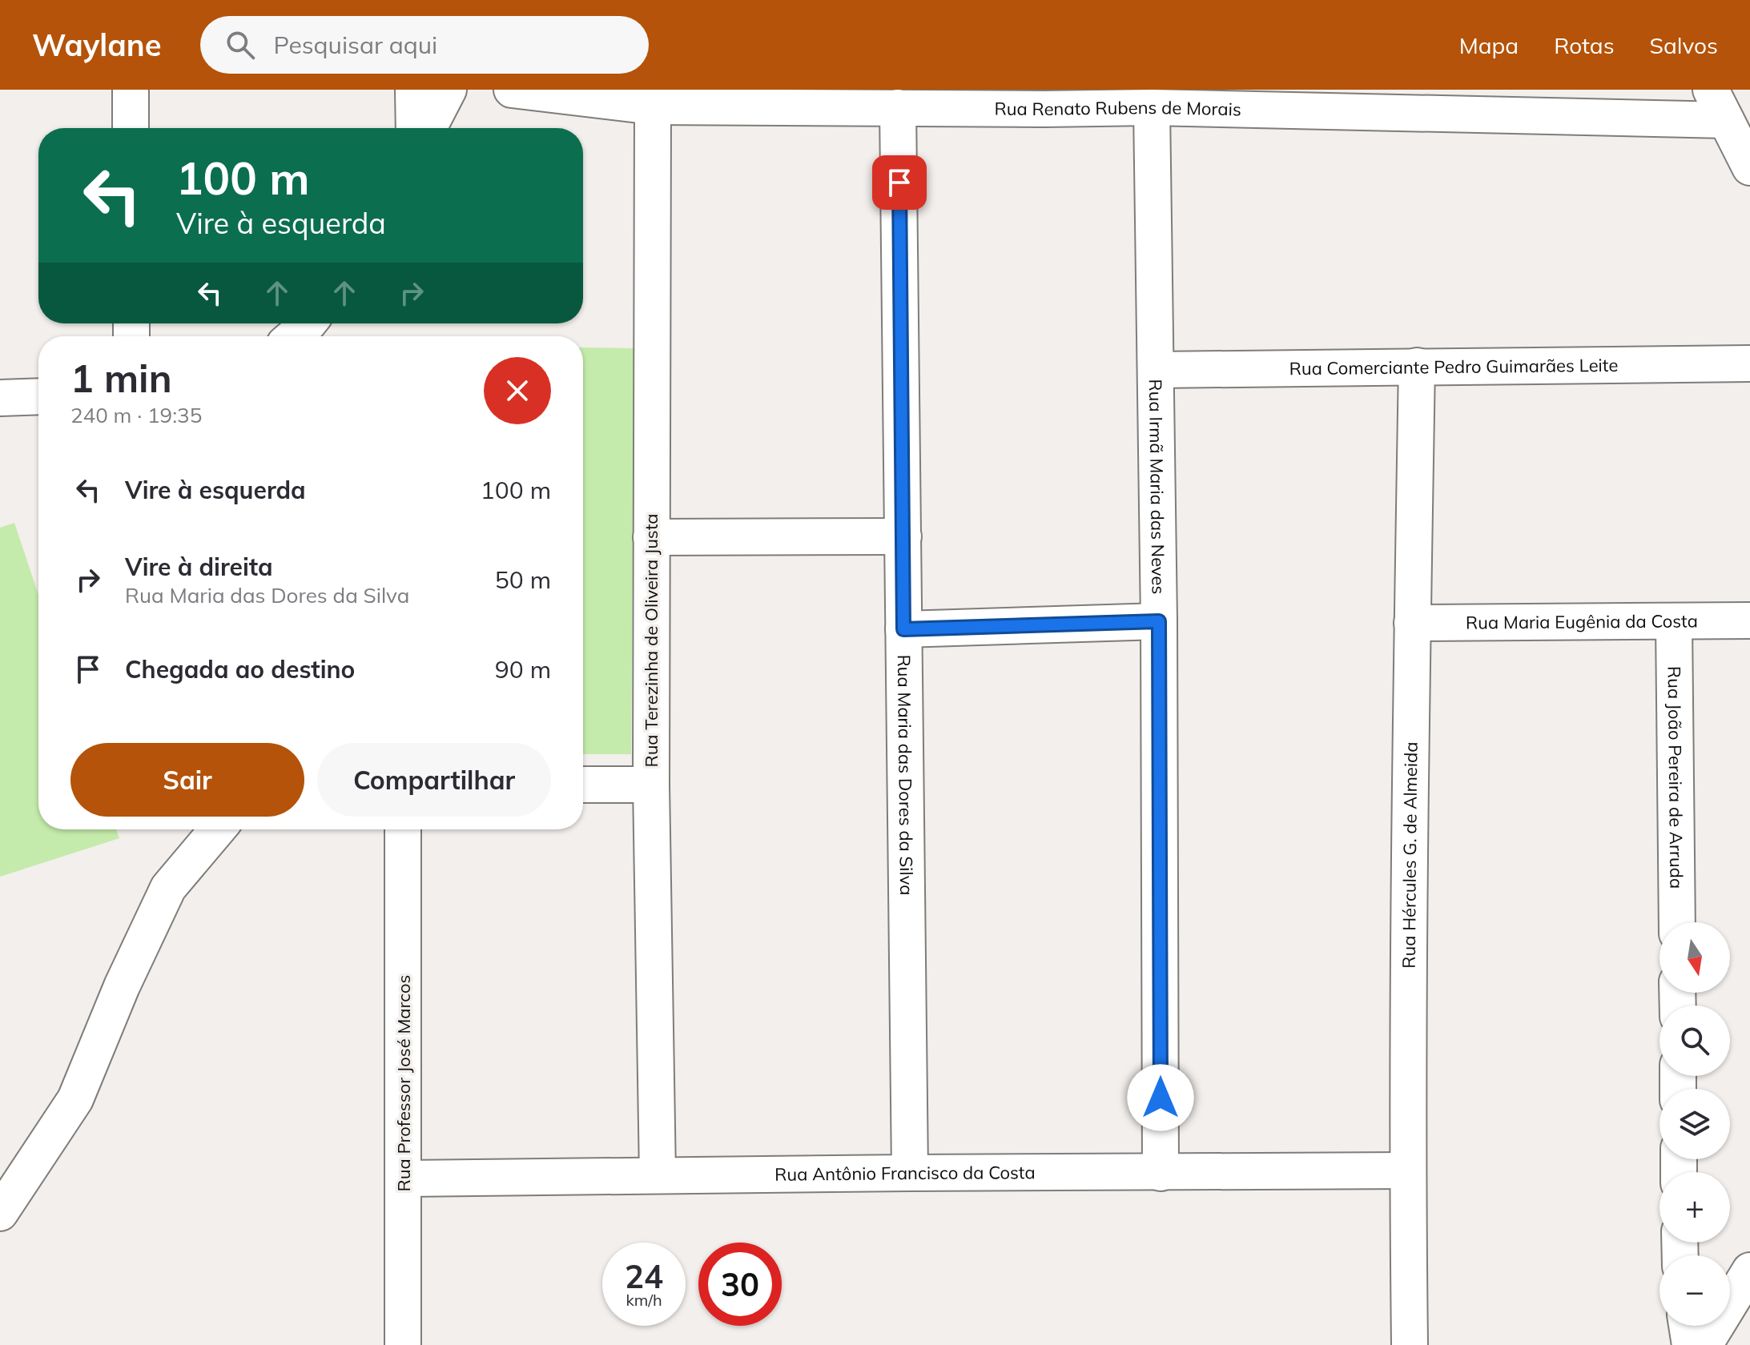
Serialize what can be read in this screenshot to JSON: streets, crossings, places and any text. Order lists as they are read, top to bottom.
{
  "streets": {
    "street": [
      "Rua Renato Rubens de Morais",
      "Rua Comerciante Pedro Guimarães Leite",
      "Rua Irmã Maria das Neves",
      "Rua Maria Eugênia da Costa",
      "Rua Terezinha de Oliveira Justa",
      "Rua Maria das Dores da Silva",
      "Rua João Pereira de Arruda",
      "Rua Hércules G. de Almeida",
      "Rua Professor José Marcos",
      "Rua Antônio Francisco da Costa"
    ]
  },
  "crossings": [
    ["Rua Renato Rubens de Morais", "Rua Irmã Maria das Neves"],
    ["Rua Renato Rubens de Morais", "Rua Terezinha de Oliveira Justa"],
    ["Rua Renato Rubens de Morais", "Rua Maria das Dores da Silva"],
    ["Rua Comerciante Pedro Guimarães Leite", "Rua Irmã Maria das Neves"],
    ["Rua Comerciante Pedro Guimarães Leite", "Rua Hércules G. de Almeida"],
    ["Rua Irmã Maria das Neves", "Rua Antônio Francisco da Costa"],
    ["Rua Maria Eugênia da Costa", "Rua João Pereira de Arruda"],
    ["Rua Maria Eugênia da Costa", "Rua Hércules G. de Almeida"],
    ["Rua Terezinha de Oliveira Justa", "Rua Antônio Francisco da Costa"],
    ["Rua Maria das Dores da Silva", "Rua Antônio Francisco da Costa"],
    ["Rua Hércules G. de Almeida", "Rua Antônio Francisco da Costa"],
    ["Rua Professor José Marcos", "Rua Antônio Francisco da Costa"]
  ],
  "north": "bottom",
  "page": {
    "header": "Waylane",
    "search": "Pesquisar aqui",
    "nav": ["Mapa", "Rotas", "Salvos"],
    "turn": ["100 m", "Vire à esquerda"],
    "heading": ["1 min", "240 m · 19:35"],
    "list": [
      {
        "name": "Vire à esquerda",
        "value": "100 m"
      },
      {
        "name": "Vire à direita",
        "note": "Rua Maria das Dores da Silva",
        "value": "50 m"
      },
      {
        "name": "Chegada ao destino",
        "value": "90 m"
      }
    ],
    "buttons": ["Sair", "Compartilhar"],
    "map_buttons": ["+", "−"],
    "speed": "24 km/h",
    "limit": "30"
  }
}
